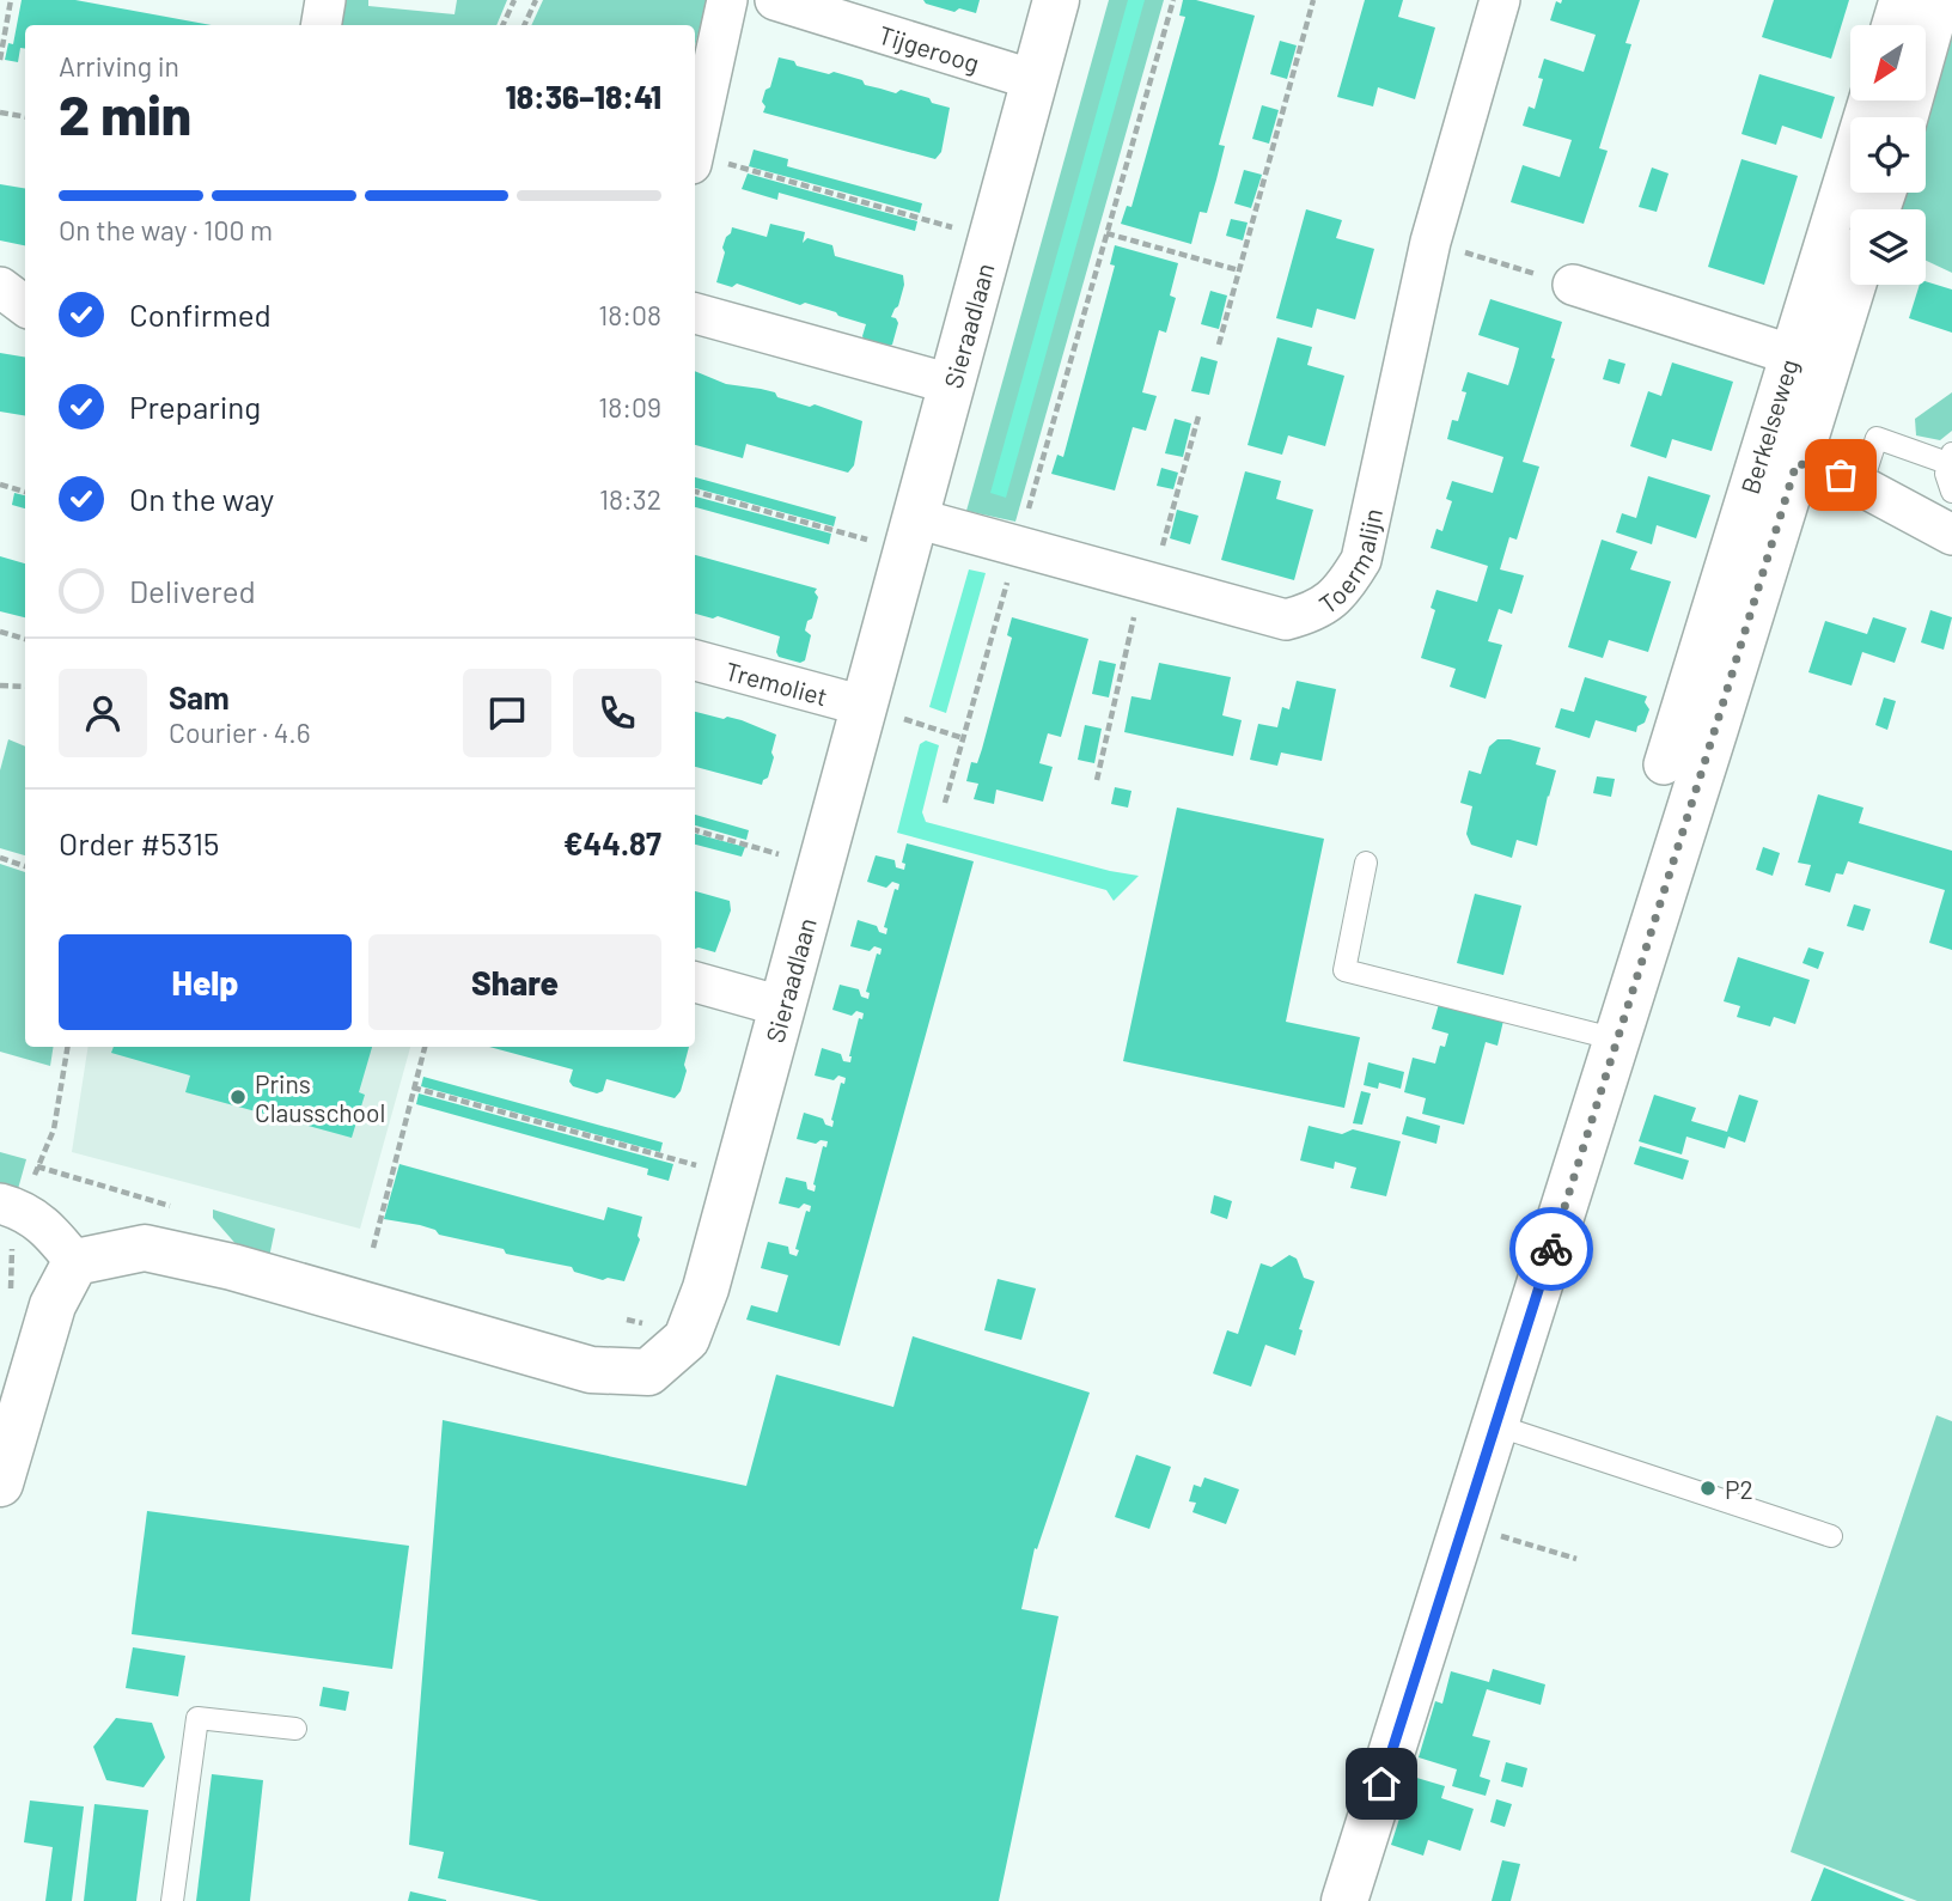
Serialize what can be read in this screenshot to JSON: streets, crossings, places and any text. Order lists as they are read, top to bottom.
{
  "streets": {
    "street": [
      "Tijgeroog",
      "Sieraadlaan",
      "Berkelseweg",
      "Toermalijn",
      "Tremoliet"
    ]
  },
  "crossings": [
    ["Tijgeroog", "Sieraadlaan"],
    ["Sieraadlaan", "Toermalijn"],
    ["Sieraadlaan", "Tremoliet"]
  ],
  "places": ["Prins Clausschool", "P2"],
  "north": "bottom left",
  "page": {
    "heading": ["2 min", "Arriving in", "18:36–18:41"],
    "panel": [
      "Sam",
      "Courier · 4.6",
      "Order #5315",
      "€44.87"
    ],
    "bar": "On the way · 100 m",
    "list": [
      ["Confirmed", "18:08"],
      ["Preparing", "18:09"],
      ["On the way", "18:32"],
      "Delivered"
    ],
    "buttons": ["Help", "Share"]
  }
}
